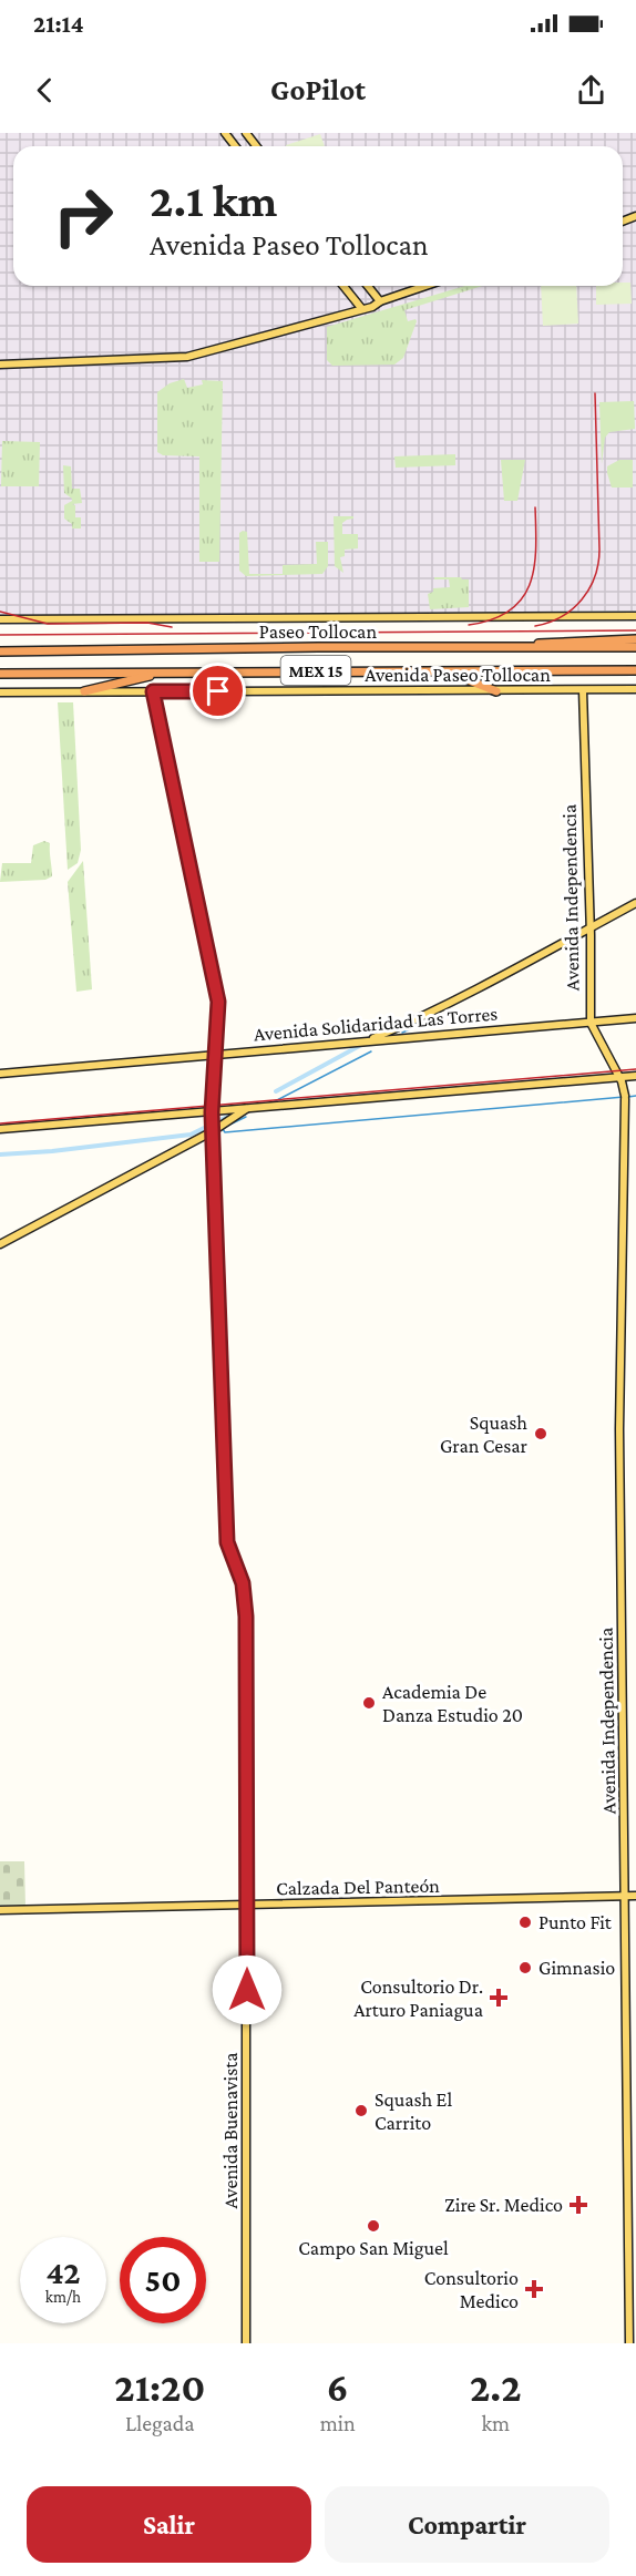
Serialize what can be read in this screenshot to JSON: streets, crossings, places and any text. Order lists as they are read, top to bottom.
{
  "streets": {
    "highway": ["Paseo Tollocan", "MEX 15"],
    "main road": [
      "Avenida Paseo Tollocan",
      "Avenida Independencia",
      "Avenida Solidaridad Las Torres",
      "Calzada Del Panteón",
      "Avenida Buenavista"
    ]
  },
  "crossings": [
    ["Avenida Paseo Tollocan", "Avenida Independencia"],
    ["Avenida Paseo Tollocan", "Avenida Buenavista"],
    ["Avenida Independencia", "Avenida Solidaridad Las Torres"],
    ["Avenida Independencia", "Calzada Del Panteón"],
    ["Avenida Solidaridad Las Torres", "Avenida Buenavista"],
    ["Calzada Del Panteón", "Avenida Buenavista"]
  ],
  "places": {
    "other": [
      "Squash Gran Cesar",
      "Academia De Danza Estudio 20",
      "Punto Fit",
      "Gimnasio",
      "Squash El Carrito",
      "Campo San Miguel"
    ],
    "health": ["Consultorio Dr. Arturo Paniagua", "Zire Sr. Medico", "Consultorio Medico"]
  },
  "page": {
    "status": "21:14",
    "header": "GoPilot",
    "turn": ["2.1 km", "Avenida Paseo Tollocan"],
    "speed": "42 km/h",
    "limit": "50",
    "eta": [
      "21:20",
      "Llegada",
      "6",
      "min",
      "2.2",
      "km"
    ],
    "buttons": ["Salir", "Compartir"]
  }
}
